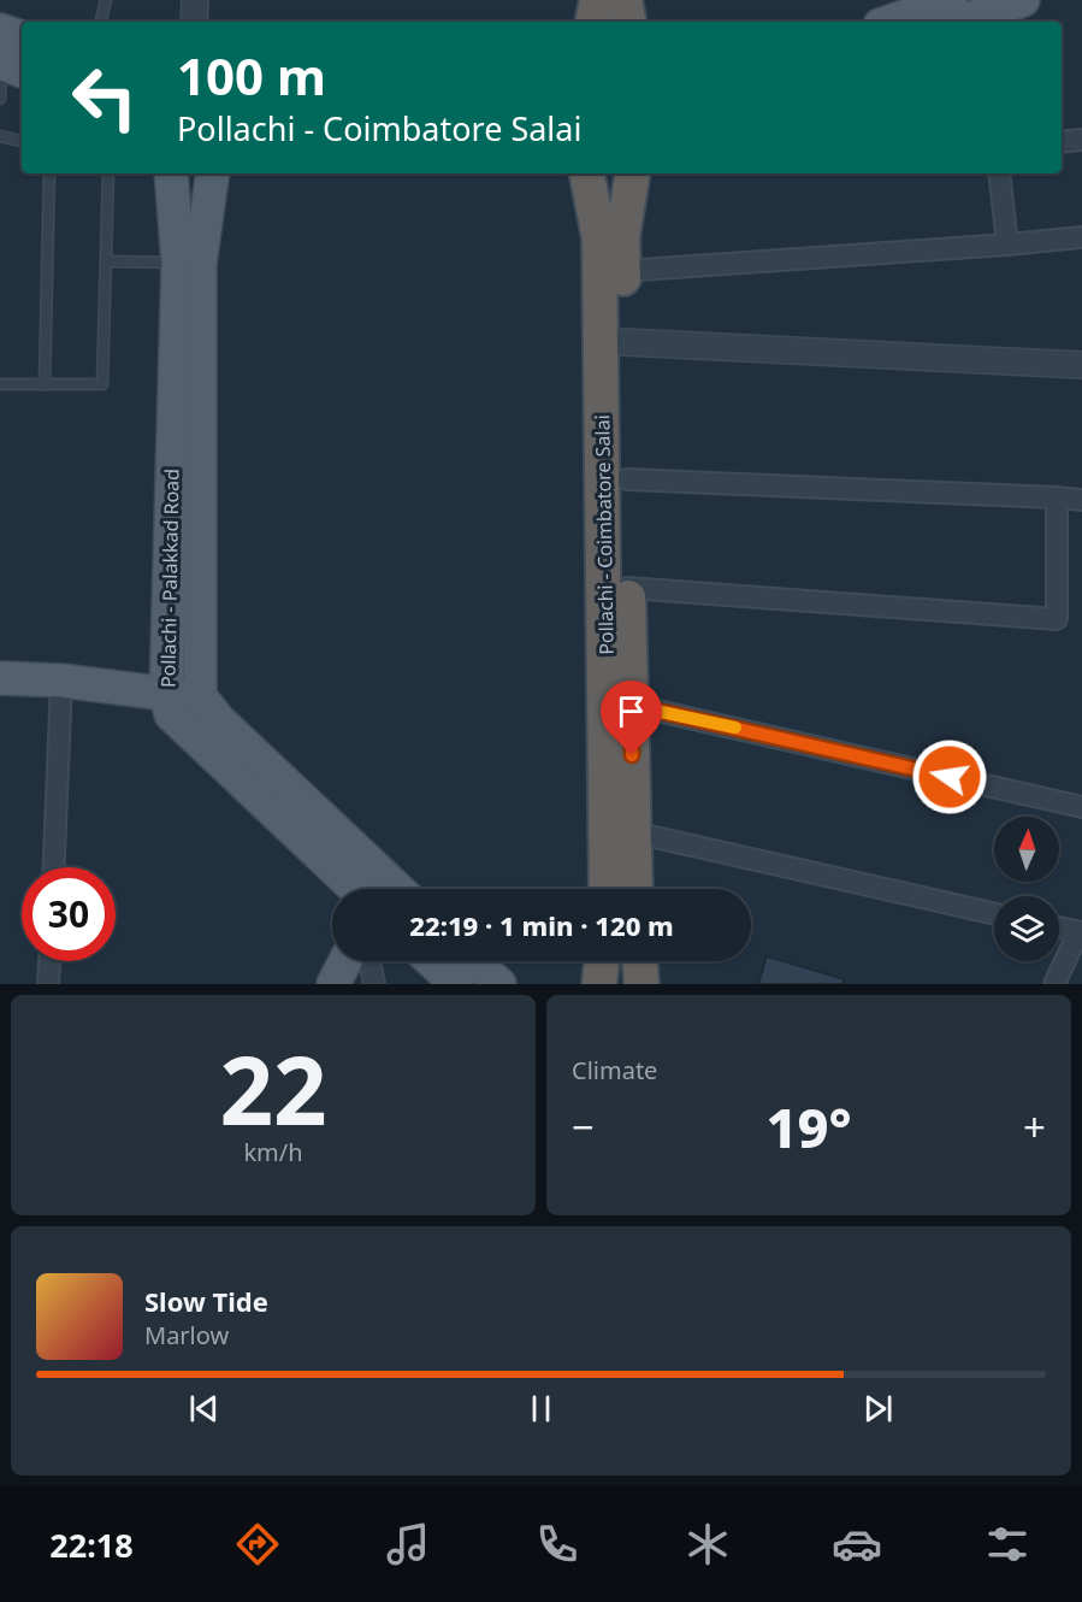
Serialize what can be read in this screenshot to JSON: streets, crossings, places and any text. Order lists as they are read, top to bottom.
{
  "streets": {
    "highway": ["Pollachi - Coimbatore Salai"],
    "main road": ["Pollachi - Palakkad Road"]
  },
  "north": "top",
  "page": {
    "turn": ["100 m", "Pollachi - Coimbatore Salai"],
    "limit": "30",
    "trip": "22:19 · 1 min · 120 m",
    "tile": [
      ["22", "km/h"],
      "Climate"
    ],
    "heat": ["−", "19°", "+"],
    "song": ["Slow Tide", "Marlow"],
    "tabs": "22:18"
  }
}
